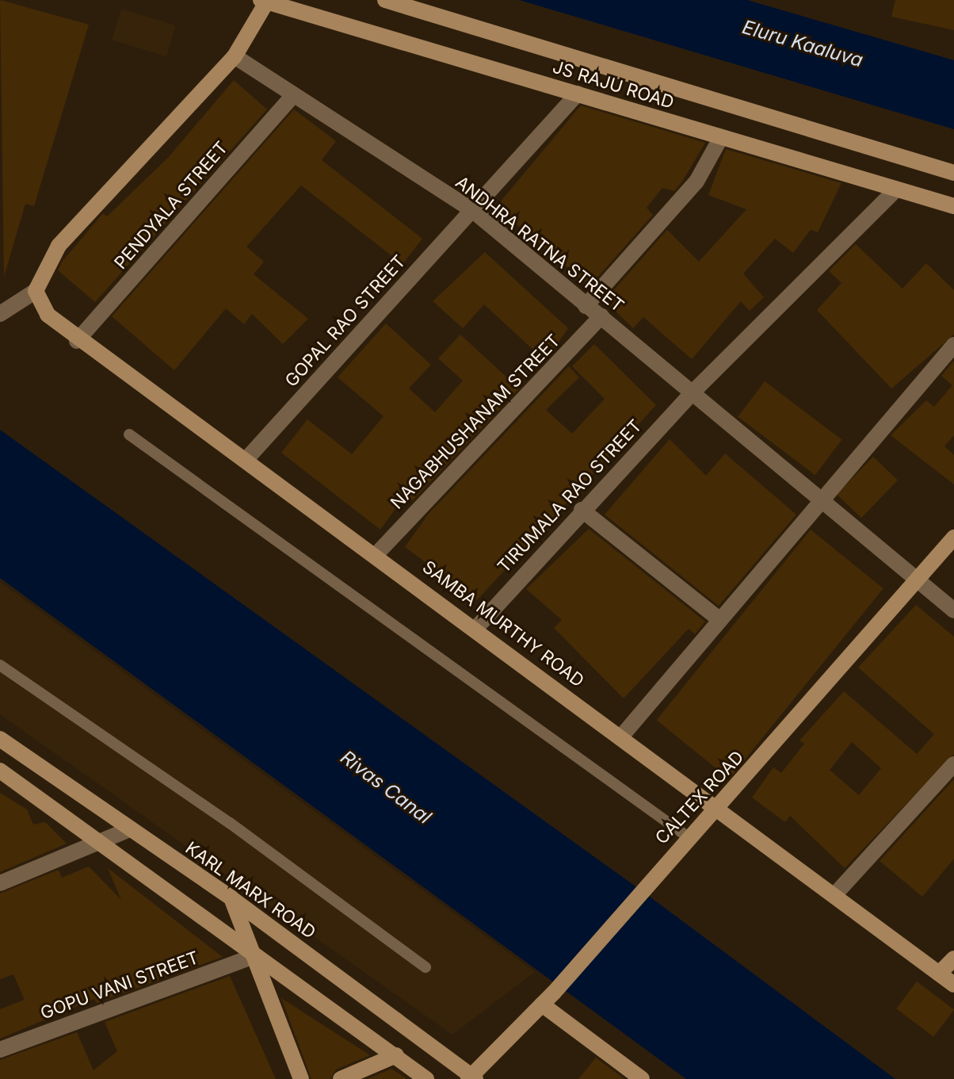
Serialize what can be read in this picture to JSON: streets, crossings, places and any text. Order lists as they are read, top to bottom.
{
  "streets": {
    "street": [
      "JS RAJU ROAD",
      "PENDYALA STREET",
      "ANDHRA RATNA STREET",
      "GOPAL RAO STREET",
      "NAGABHUSHANAM STREET",
      "TIRUMALA RAO STREET",
      "SAMBA MURTHY ROAD",
      "CALTEX ROAD",
      "KARL MARX ROAD",
      "GOPU VANI STREET"
    ]
  },
  "crossings": [
    ["JS RAJU ROAD", "GOPAL RAO STREET"],
    ["JS RAJU ROAD", "TIRUMALA RAO STREET"],
    ["PENDYALA STREET", "ANDHRA RATNA STREET"],
    ["PENDYALA STREET", "SAMBA MURTHY ROAD"],
    ["ANDHRA RATNA STREET", "GOPAL RAO STREET"],
    ["ANDHRA RATNA STREET", "NAGABHUSHANAM STREET"],
    ["ANDHRA RATNA STREET", "TIRUMALA RAO STREET"],
    ["ANDHRA RATNA STREET", "CALTEX ROAD"],
    ["GOPAL RAO STREET", "SAMBA MURTHY ROAD"],
    ["NAGABHUSHANAM STREET", "SAMBA MURTHY ROAD"],
    ["TIRUMALA RAO STREET", "SAMBA MURTHY ROAD"],
    ["SAMBA MURTHY ROAD", "CALTEX ROAD"],
    ["CALTEX ROAD", "KARL MARX ROAD"]
  ],
  "water": ["Eluru Kaaluva", "Rivas Canal"]
}
